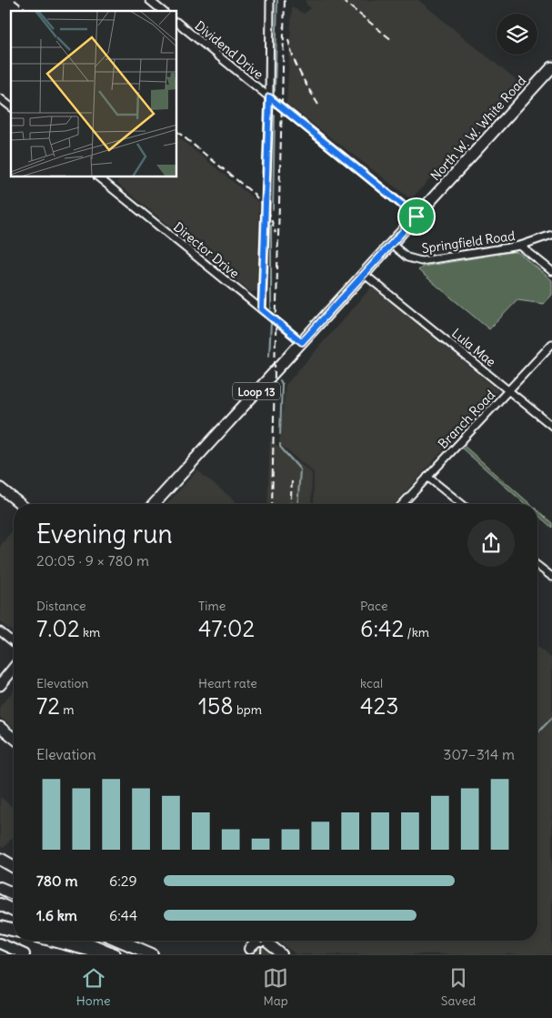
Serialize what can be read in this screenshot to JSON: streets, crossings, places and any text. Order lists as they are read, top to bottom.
{
  "streets": {
    "main road": ["North W. W. White Road", "Loop 13"],
    "street": [
      "Dividend Drive",
      "Springfield Road",
      "Director Drive",
      "Lula Mae",
      "Branch Road"
    ]
  },
  "crossings": [
    ["Dividend Drive", "North W. W. White Road"],
    ["North W. W. White Road", "Springfield Road"],
    ["North W. W. White Road", "Director Drive"],
    ["North W. W. White Road", "Lula Mae"],
    ["Lula Mae", "Branch Road"]
  ],
  "page": {
    "heading": ["Evening run", "20:05 · 9 × 780 m"],
    "stats": [
      ["Distance", "7.02 km"],
      ["Time", "47:02"],
      ["Pace", "6:42 /km"],
      ["Elevation", "72 m"],
      ["Heart rate", "158 bpm"],
      ["kcal", "423"]
    ],
    "chart": ["Elevation", "307–314 m"],
    "list": [
      {
        "name": "780 m",
        "note": "6:29"
      },
      {
        "name": "1.6 km",
        "note": "6:44"
      }
    ],
    "tabs": ["Home", "Map", "Saved"]
  }
}
